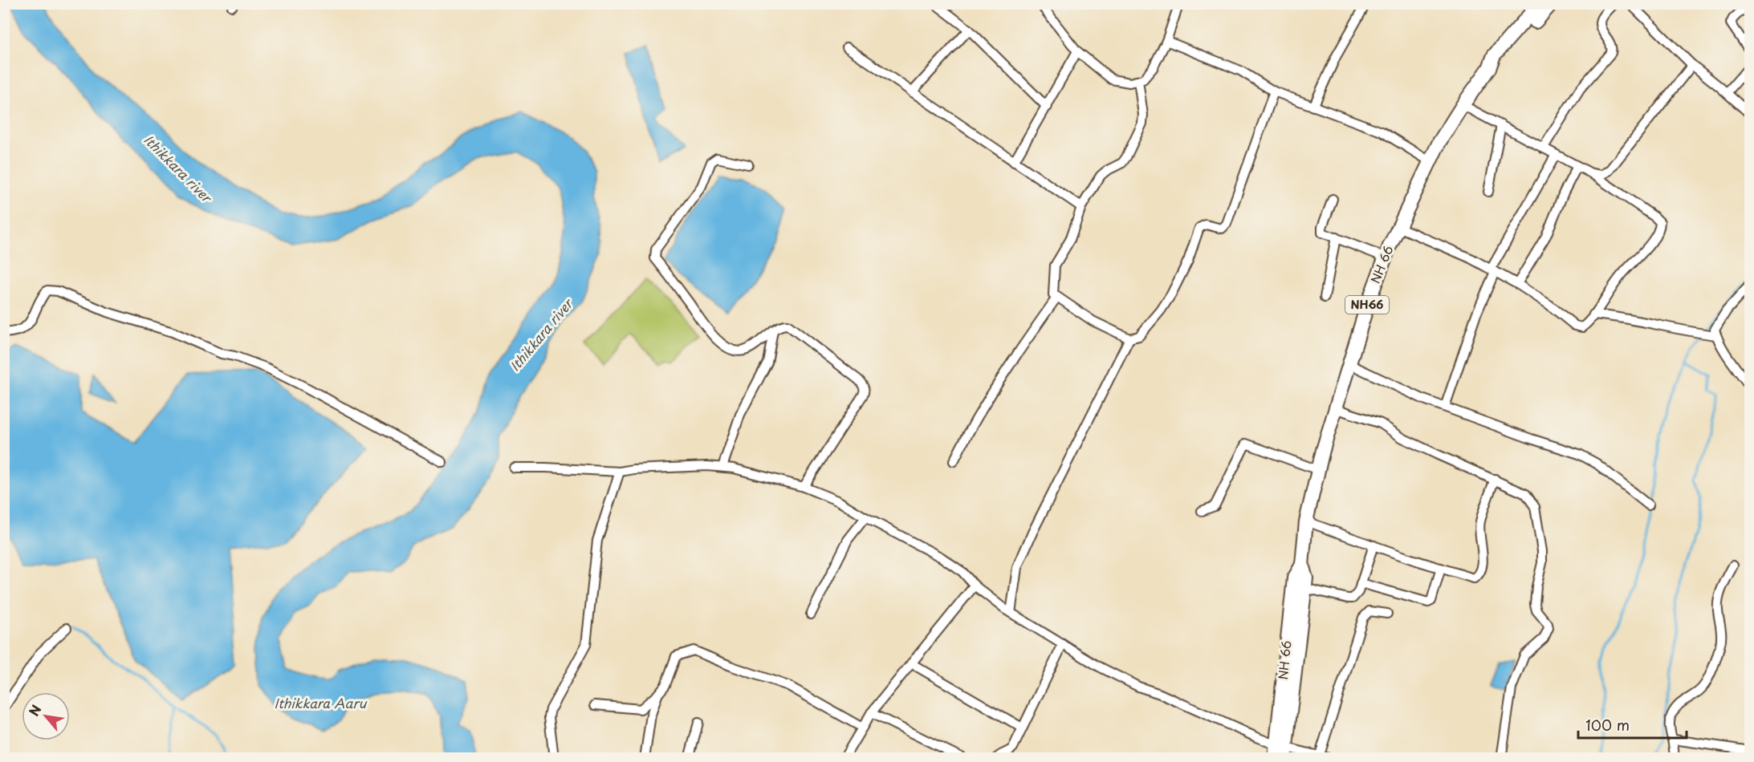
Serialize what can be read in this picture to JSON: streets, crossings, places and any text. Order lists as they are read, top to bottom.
{
  "streets": {
    "highway": ["NH 66", "NH66"]
  },
  "water": ["Ithikkara river", "Ithikkara Aaru"],
  "scale_bar": "100 m",
  "north": "top left"
}
